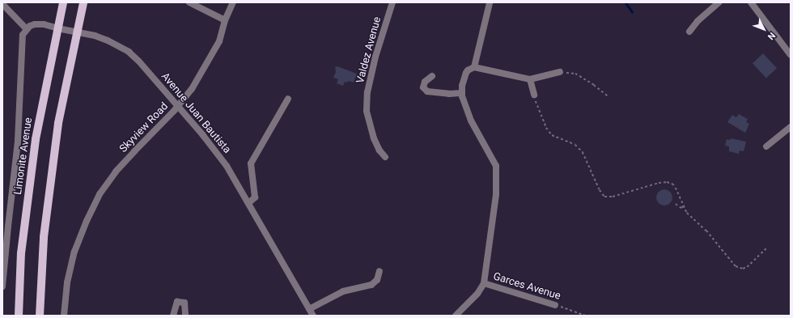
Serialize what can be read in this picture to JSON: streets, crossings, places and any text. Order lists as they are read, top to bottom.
{
  "streets": {
    "main road": ["Limonite Avenue"],
    "street": [
      "Valdez Avenue",
      "Avenue Juan Bautista",
      "Skyview Road",
      "Garces Avenue"
    ]
  },
  "crossings": [
    ["Avenue Juan Bautista", "Skyview Road"],
    ["Avenue Juan Bautista", "Limonite Avenue"]
  ],
  "north": "bottom right"
}
